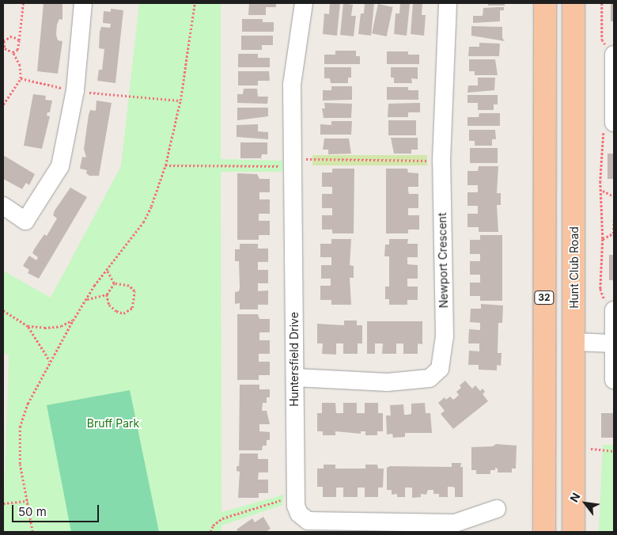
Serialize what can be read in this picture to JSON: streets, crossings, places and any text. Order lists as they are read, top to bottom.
{
  "streets": {
    "main road": ["Hunt Club Road", "32"],
    "street": ["Newport Crescent", "Huntersfield Drive"]
  },
  "crossings": [
    ["Newport Crescent", "Huntersfield Drive"]
  ],
  "parks": ["Bruff Park"],
  "scale_bar": "50 m",
  "north": "top left"
}
